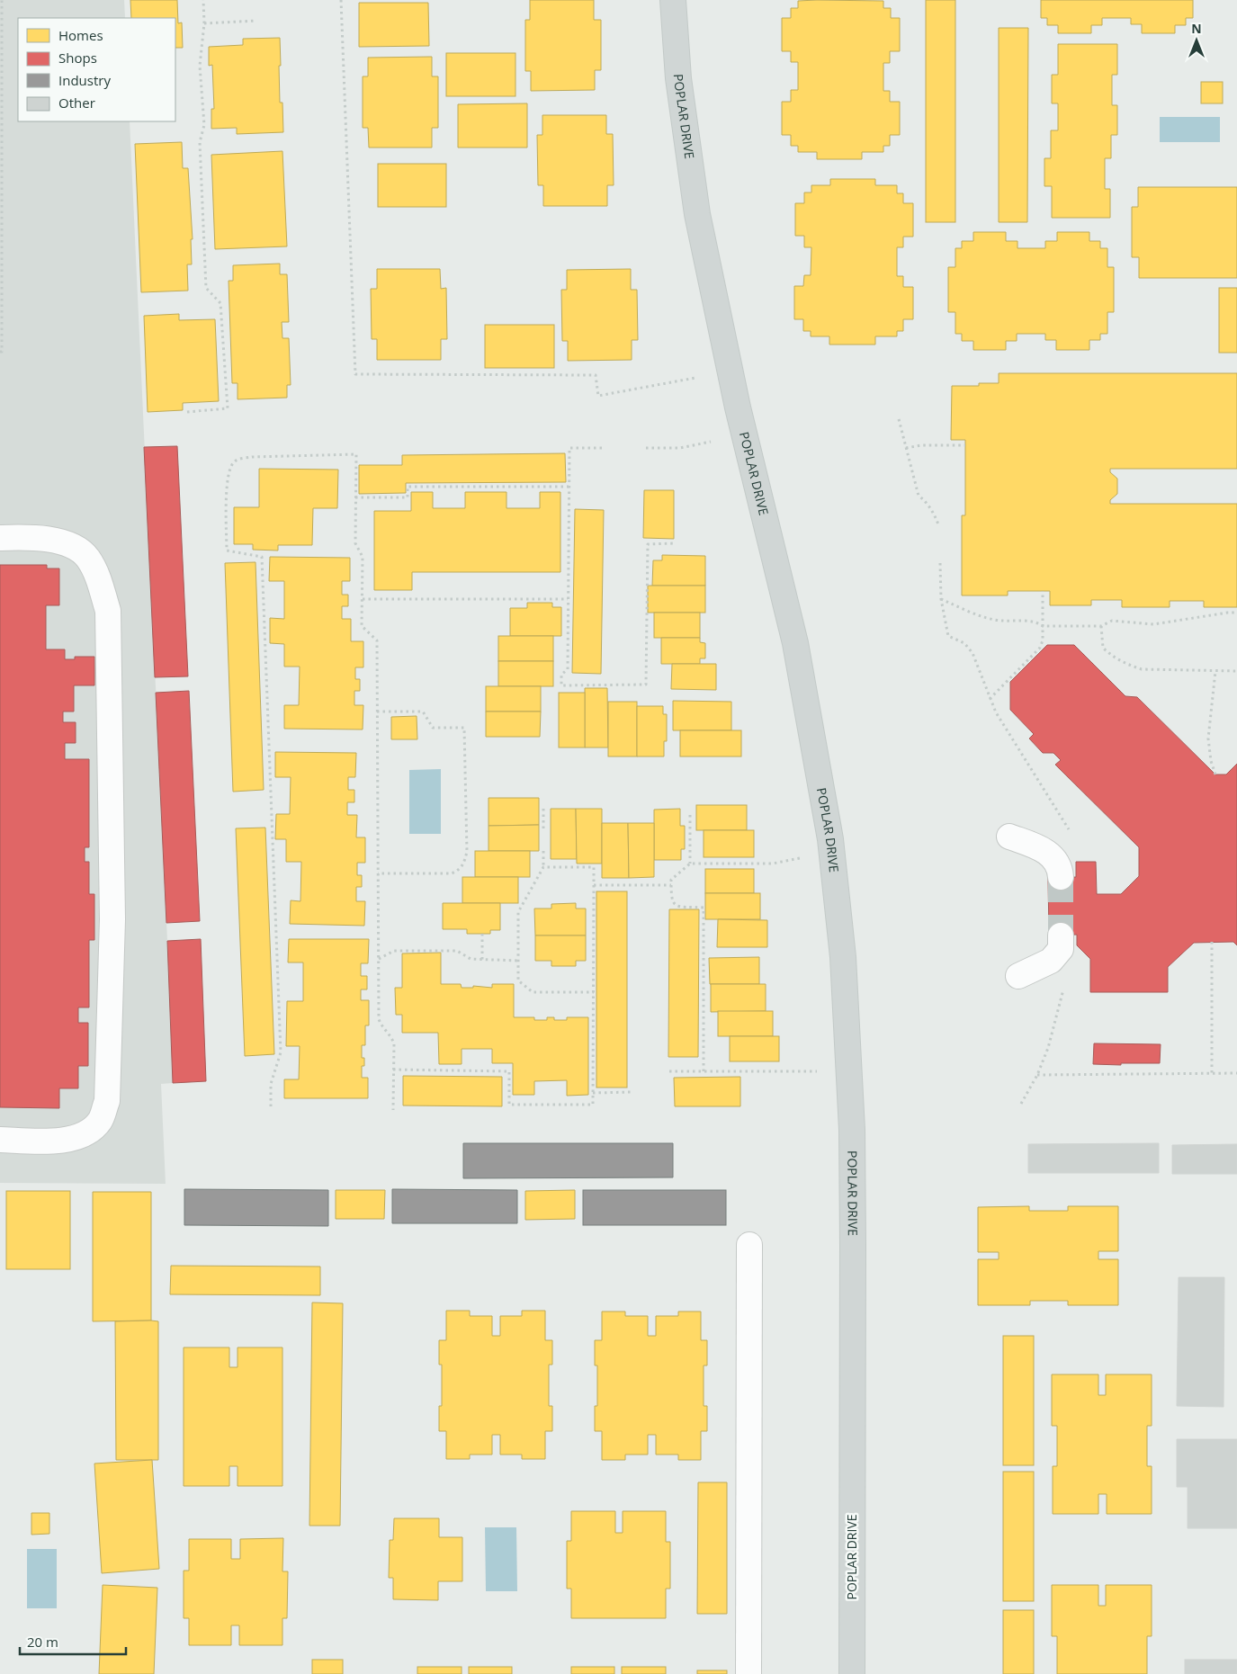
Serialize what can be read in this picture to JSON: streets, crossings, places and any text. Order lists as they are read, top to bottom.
{
  "streets": {
    "main road": ["POPLAR DRIVE"]
  },
  "legend": [
    "Homes",
    "Shops",
    "Industry",
    "Other"
  ],
  "scale_bar": "20 m",
  "north": "top"
}
